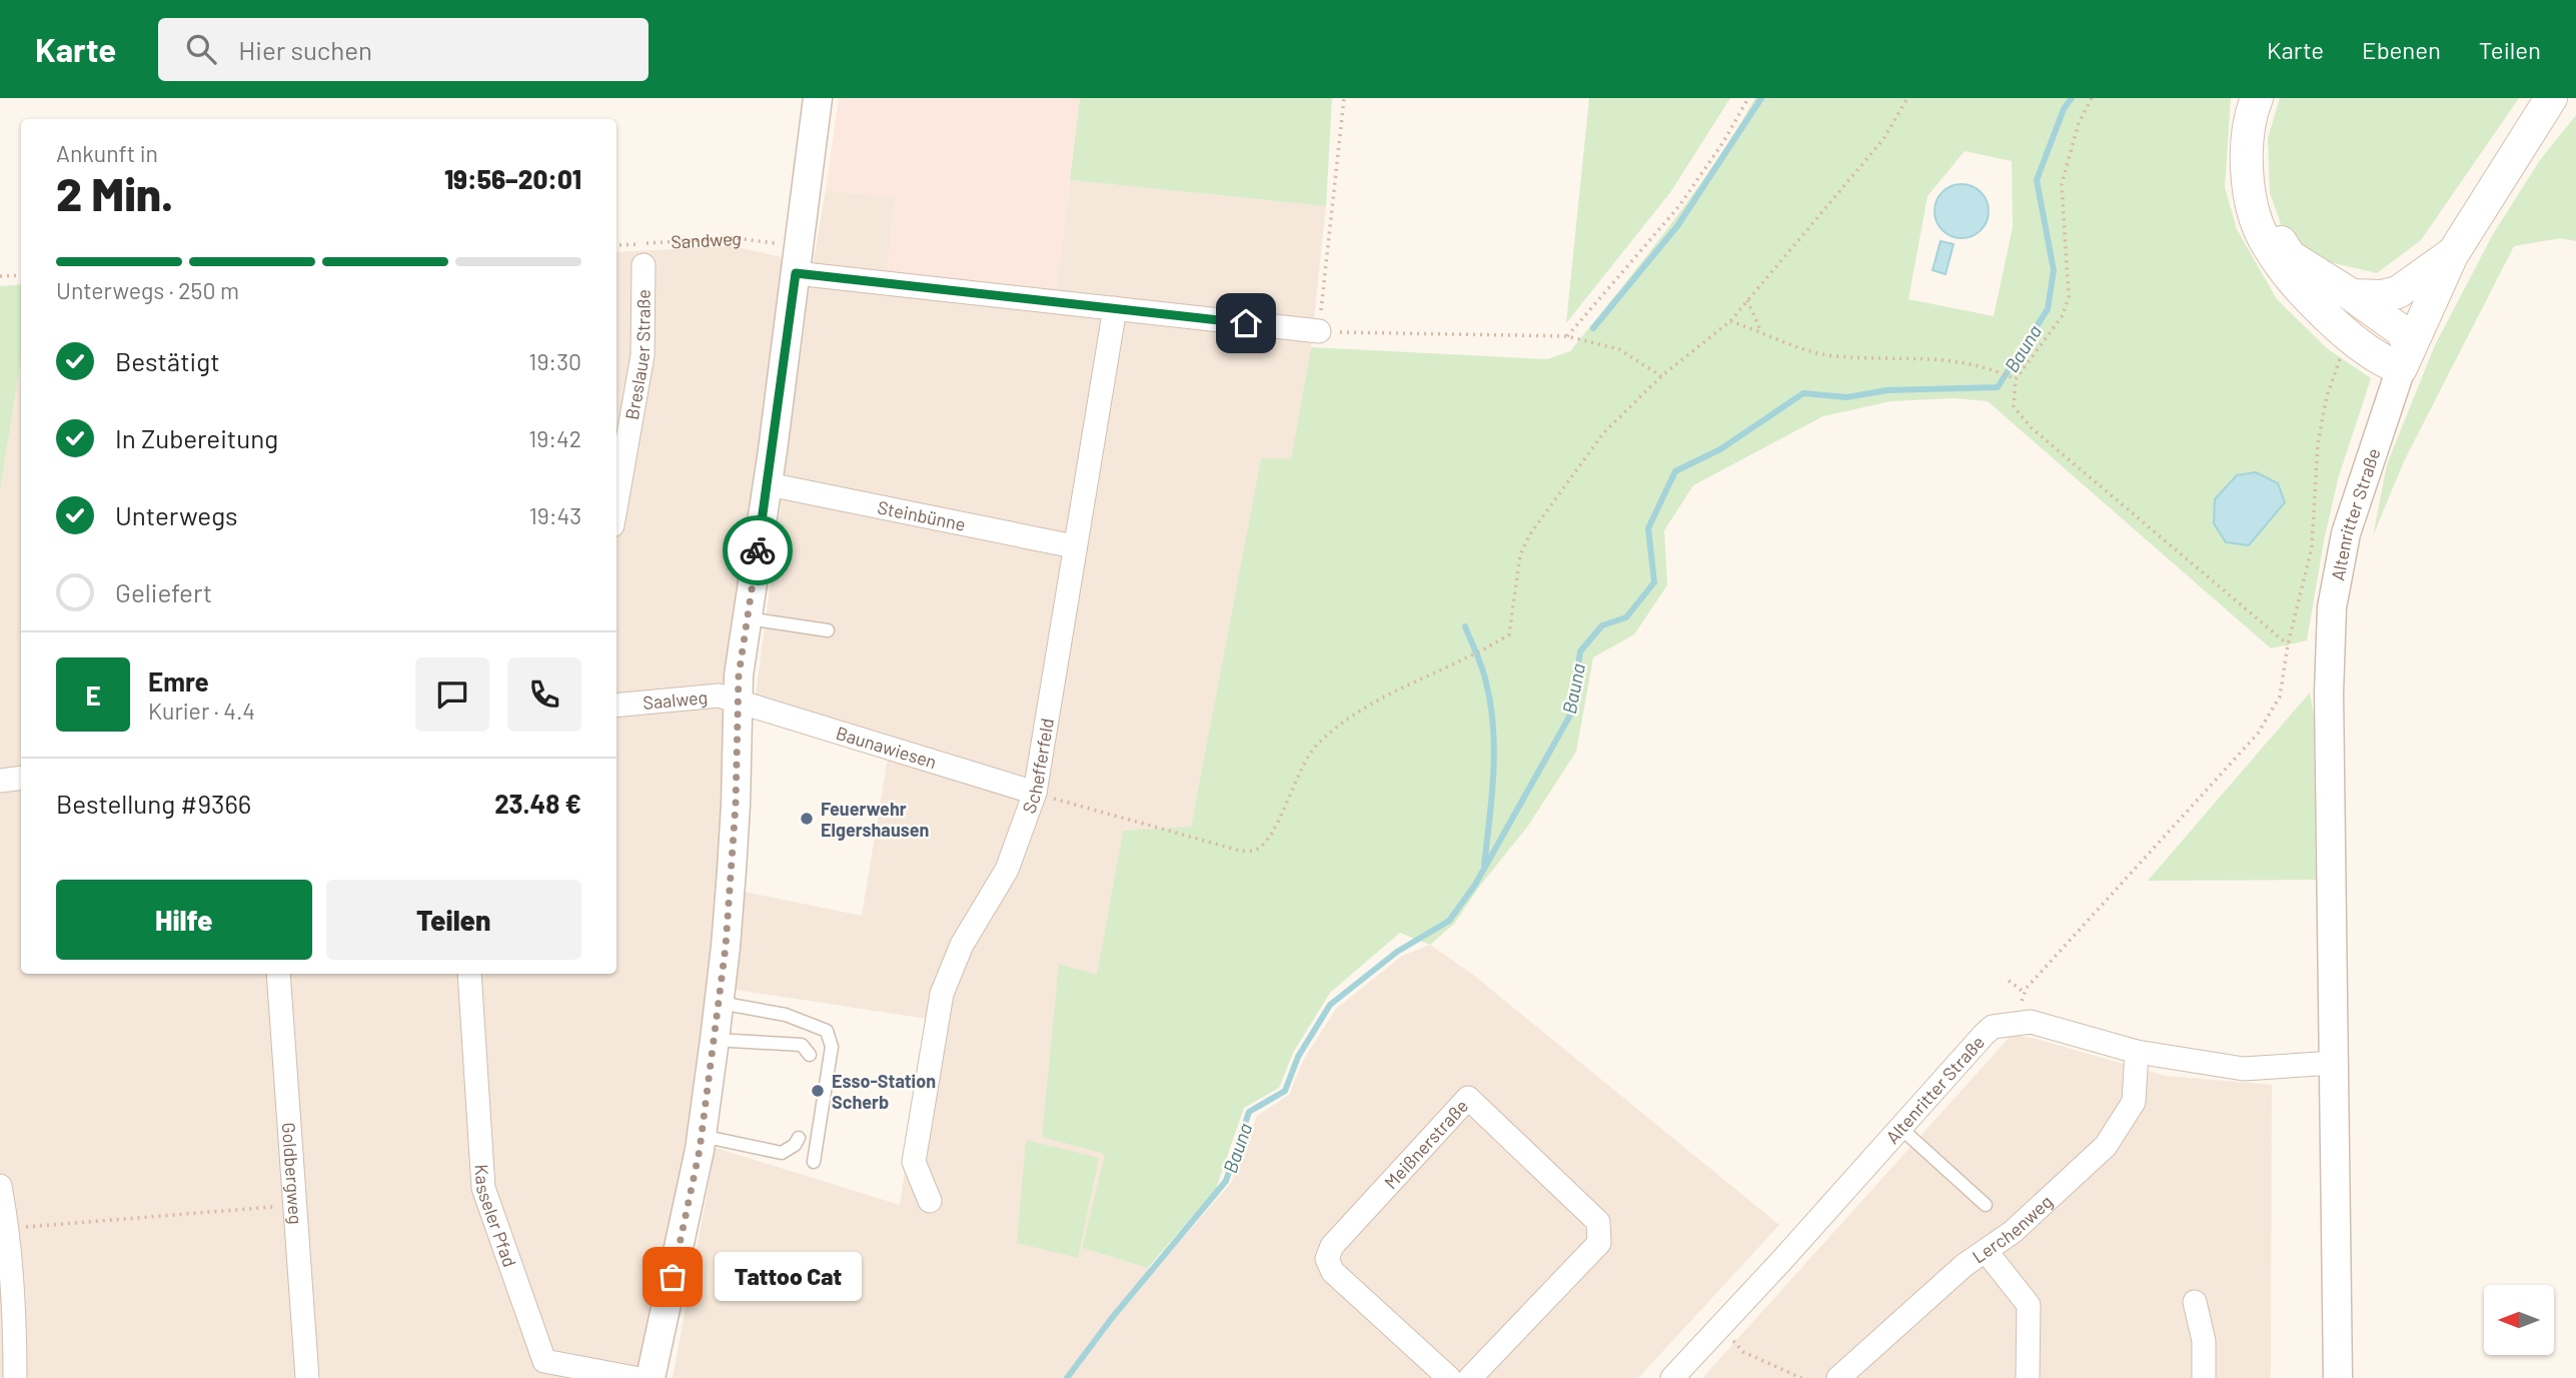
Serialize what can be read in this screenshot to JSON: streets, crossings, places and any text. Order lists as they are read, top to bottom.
{
  "streets": {
    "street": [
      "Breslauer Straße",
      "Altenritter Straße",
      "Steinbünne",
      "Saalweg",
      "Baunawiesen",
      "Schefferfeld",
      "Meißnerstraße",
      "Goldbergweg",
      "Kasseler Pfad",
      "Lerchenweg"
    ],
    "path": ["Sandweg"]
  },
  "crossings": [
    ["Steinbünne", "Schefferfeld"],
    ["Saalweg", "Baunawiesen"],
    ["Baunawiesen", "Schefferfeld"]
  ],
  "water": ["Bauna"],
  "places": ["Feuerwehr Elgershausen", "Esso-Station Scherb", "Tattoo Cat"],
  "north": "left",
  "page": {
    "header": "Karte",
    "search": "Hier suchen",
    "nav": ["Karte", "Ebenen", "Teilen"],
    "heading": ["2 Min.", "Ankunft in", "19:56–20:01"],
    "panel": [
      "Emre",
      "Kurier · 4.4",
      "Bestellung #9366",
      "23.48 €"
    ],
    "bar": "Unterwegs · 250 m",
    "list": [
      ["Bestätigt", "19:30"],
      ["In Zubereitung", "19:42"],
      ["Unterwegs", "19:43"],
      "Geliefert"
    ],
    "round": "E",
    "buttons": ["Hilfe", "Teilen"],
    "bubble": "Tattoo Cat"
  }
}
